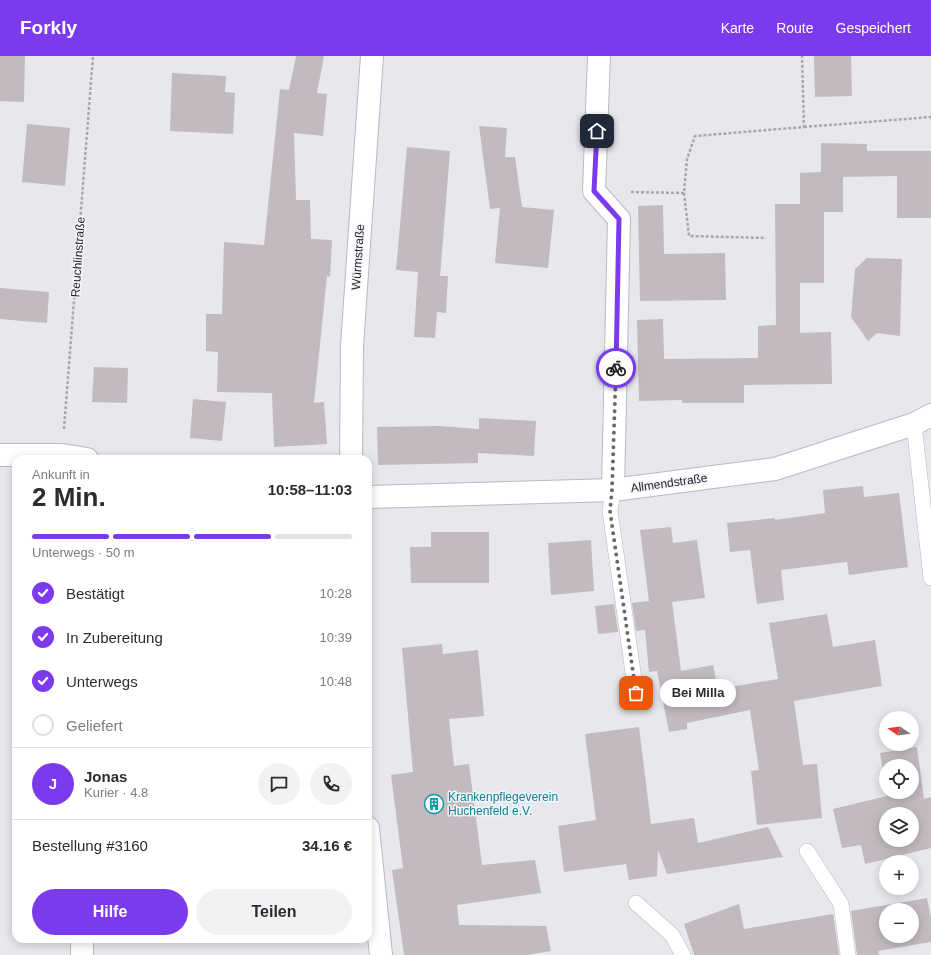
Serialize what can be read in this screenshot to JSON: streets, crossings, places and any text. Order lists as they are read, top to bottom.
{
  "streets": {
    "street": ["Würmstraße", "Allmendstraße"],
    "path": ["Reuchlinstraße"]
  },
  "places": {
    "other": ["Bei Milla"],
    "building": ["Krankenpflegeverein Huchenfeld e.V."]
  },
  "north": "left",
  "page": {
    "header": "Forkly",
    "nav": ["Karte", "Route", "Gespeichert"],
    "heading": ["2 Min.", "Ankunft in", "10:58–11:03"],
    "panel": [
      "Jonas",
      "Kurier · 4.8",
      "Bestellung #3160",
      "34.16 €"
    ],
    "bar": "Unterwegs · 50 m",
    "list": [
      ["Bestätigt", "10:28"],
      ["In Zubereitung", "10:39"],
      ["Unterwegs", "10:48"],
      "Geliefert"
    ],
    "bubble": "Bei Milla",
    "map_buttons": ["+", "−"],
    "round": "J",
    "buttons": ["Hilfe", "Teilen"]
  }
}
